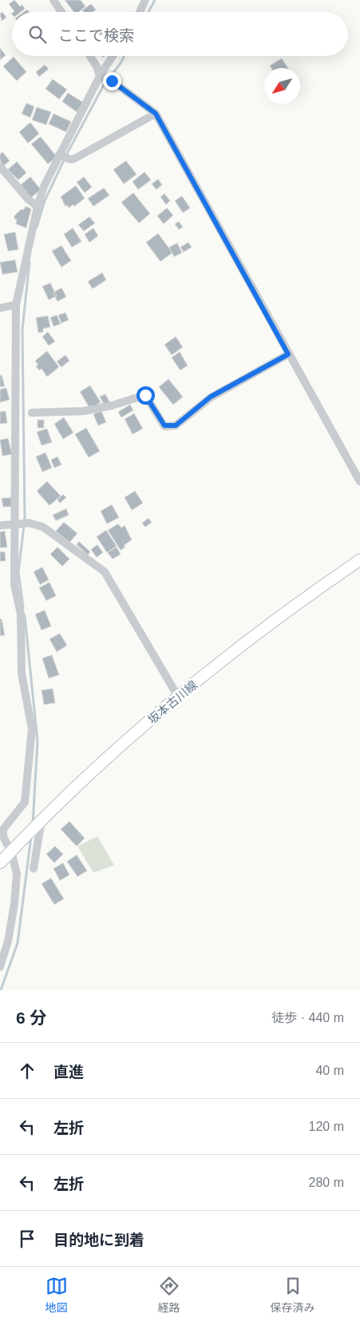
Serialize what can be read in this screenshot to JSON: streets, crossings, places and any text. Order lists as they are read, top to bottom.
{
  "streets": {
    "main road": ["坂本古川線"]
  },
  "north": "bottom left",
  "page": {
    "search": "ここで検索",
    "heading": ["6 分", "徒歩 · 440 m"],
    "list": [
      ["直進", "40 m"],
      ["左折", "120 m"],
      ["左折", "280 m"],
      "目的地に到着"
    ],
    "nav": ["地図", "経路", "保存済み"]
  }
}
